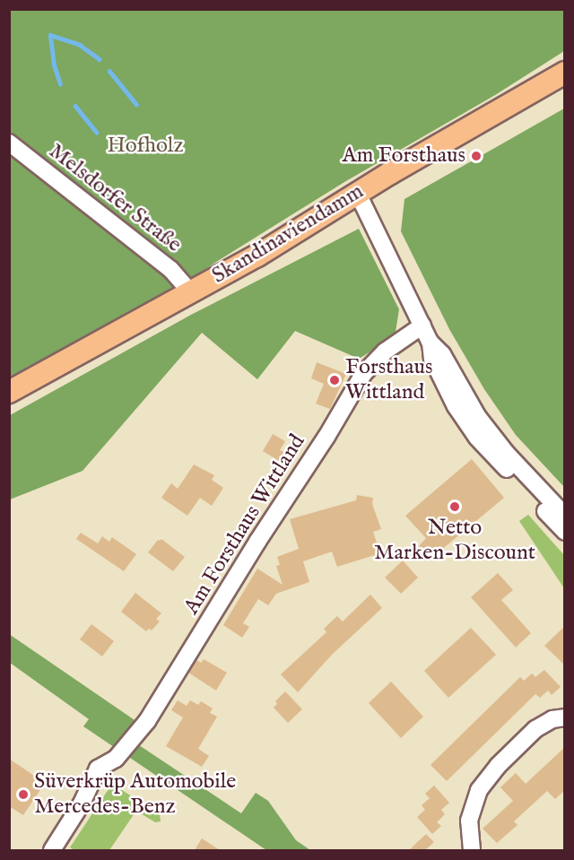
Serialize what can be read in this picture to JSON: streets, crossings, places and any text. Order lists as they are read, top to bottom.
{
  "streets": {
    "main road": ["Skandinaviendamm"],
    "street": ["Melsdorfer Straße", "Am Forsthaus Wittland"]
  },
  "crossings": [
    ["Melsdorfer Straße", "Skandinaviendamm"]
  ],
  "parks": ["Hofholz"],
  "places": [
    "Am Forsthaus",
    "Forsthaus Wittland",
    "Netto Marken-Discount",
    "Süverkrüp Automobile Mercedes-Benz"
  ]
}
